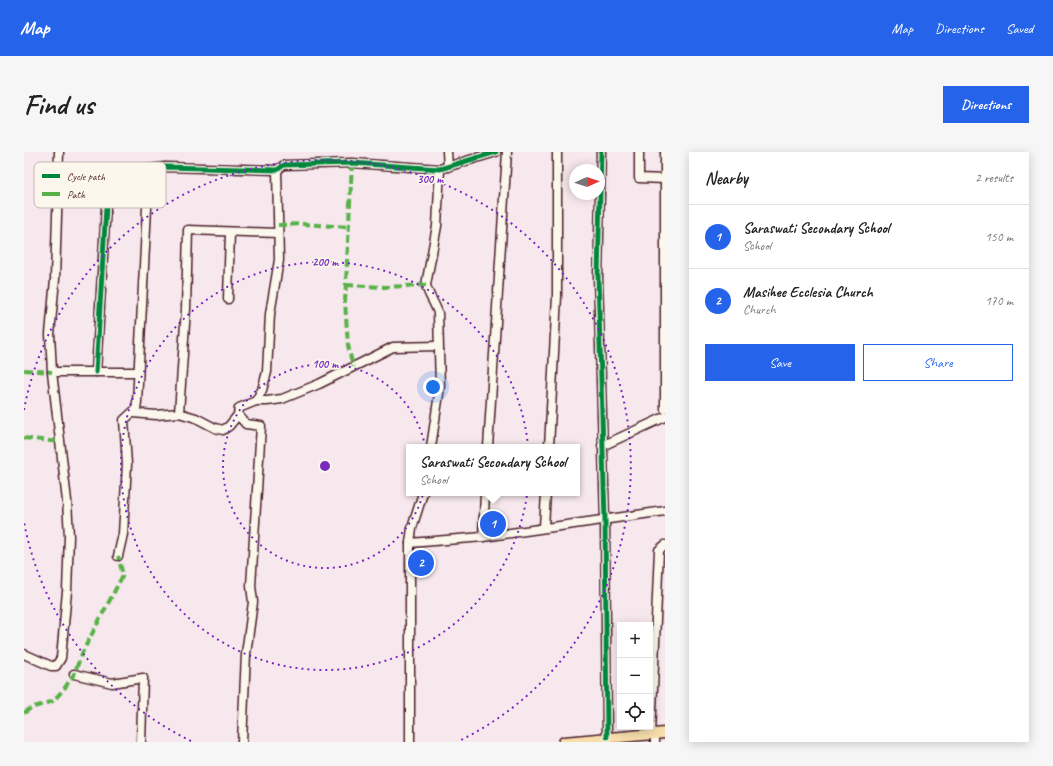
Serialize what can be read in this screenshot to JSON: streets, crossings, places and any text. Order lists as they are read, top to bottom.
{
  "legend": ["Cycle path", "Path"],
  "north": "right",
  "page": {
    "header": "Map",
    "nav": ["Map", "Directions", "Saved"],
    "buttons": [
      "Directions",
      ["Save", "Share"]
    ],
    "title": "Find us",
    "heading": ["Nearby", "2 results"],
    "list": [
      {
        "mark": "1",
        "name": "Saraswati Secondary School",
        "note": "School",
        "value": "150 m"
      },
      {
        "mark": "2",
        "name": "Masihee Ecclesia Church",
        "note": "Church",
        "value": "170 m"
      }
    ],
    "popup": ["Saraswati Secondary School", "School"],
    "pins": ["1", "2"],
    "map_buttons": ["+", "−"]
  },
  "rings": ["300 m", "200 m", "100 m"]
}
